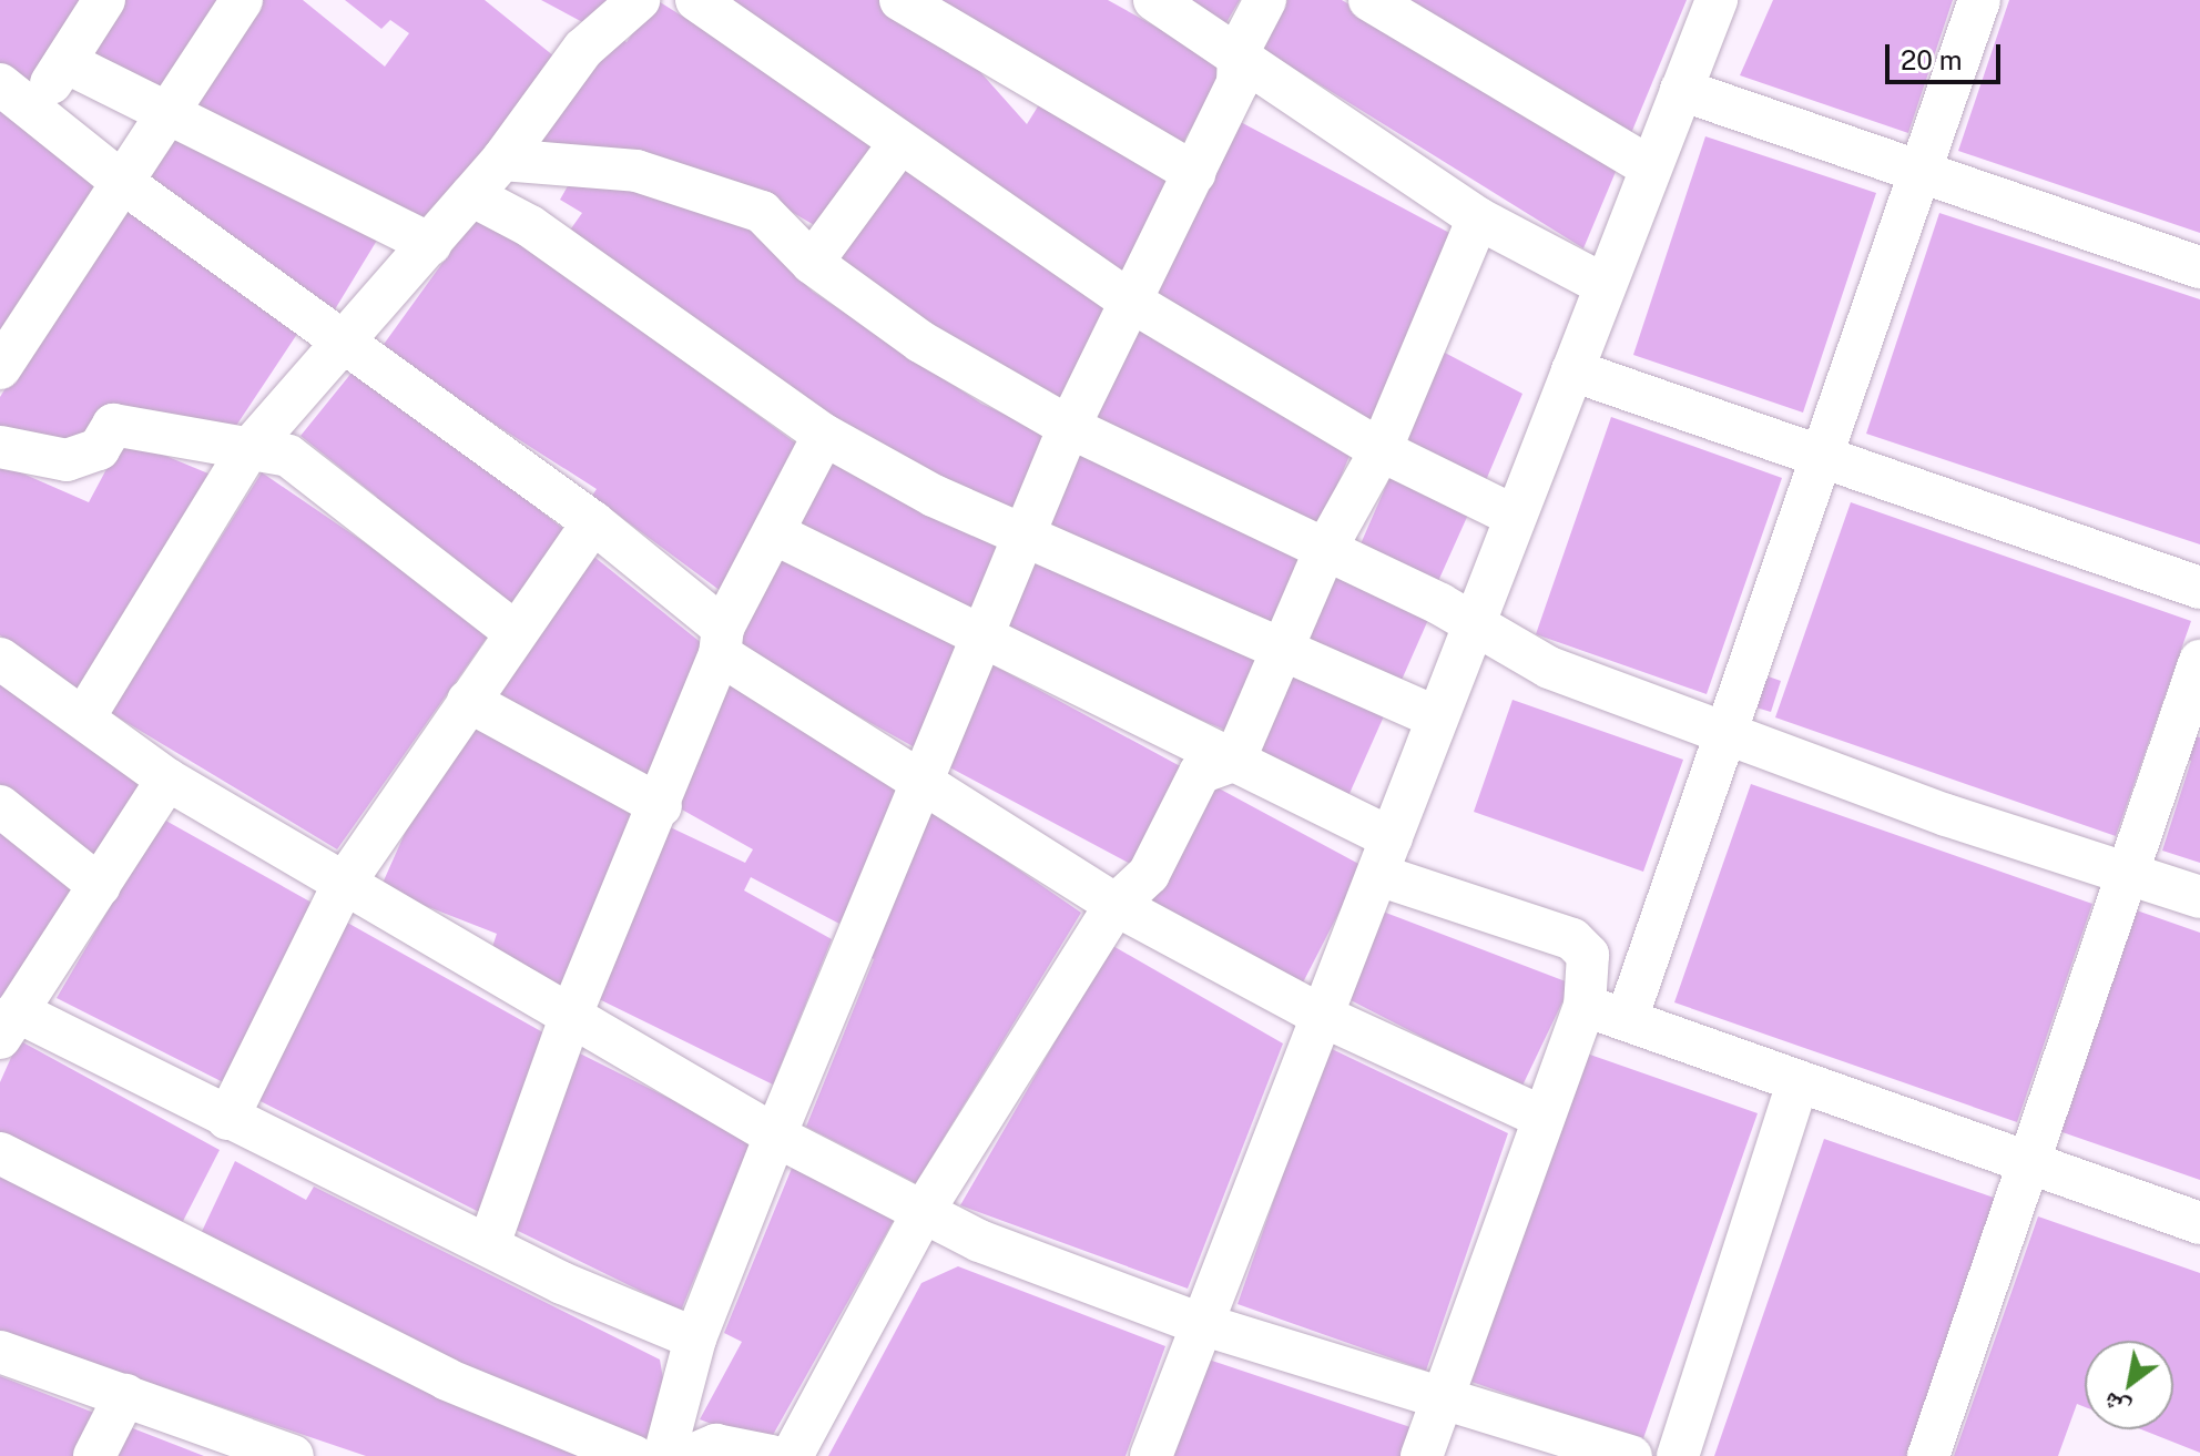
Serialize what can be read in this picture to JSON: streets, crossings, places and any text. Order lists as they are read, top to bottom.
{
  "scale_bar": "20 m",
  "north": "bottom left"
}
